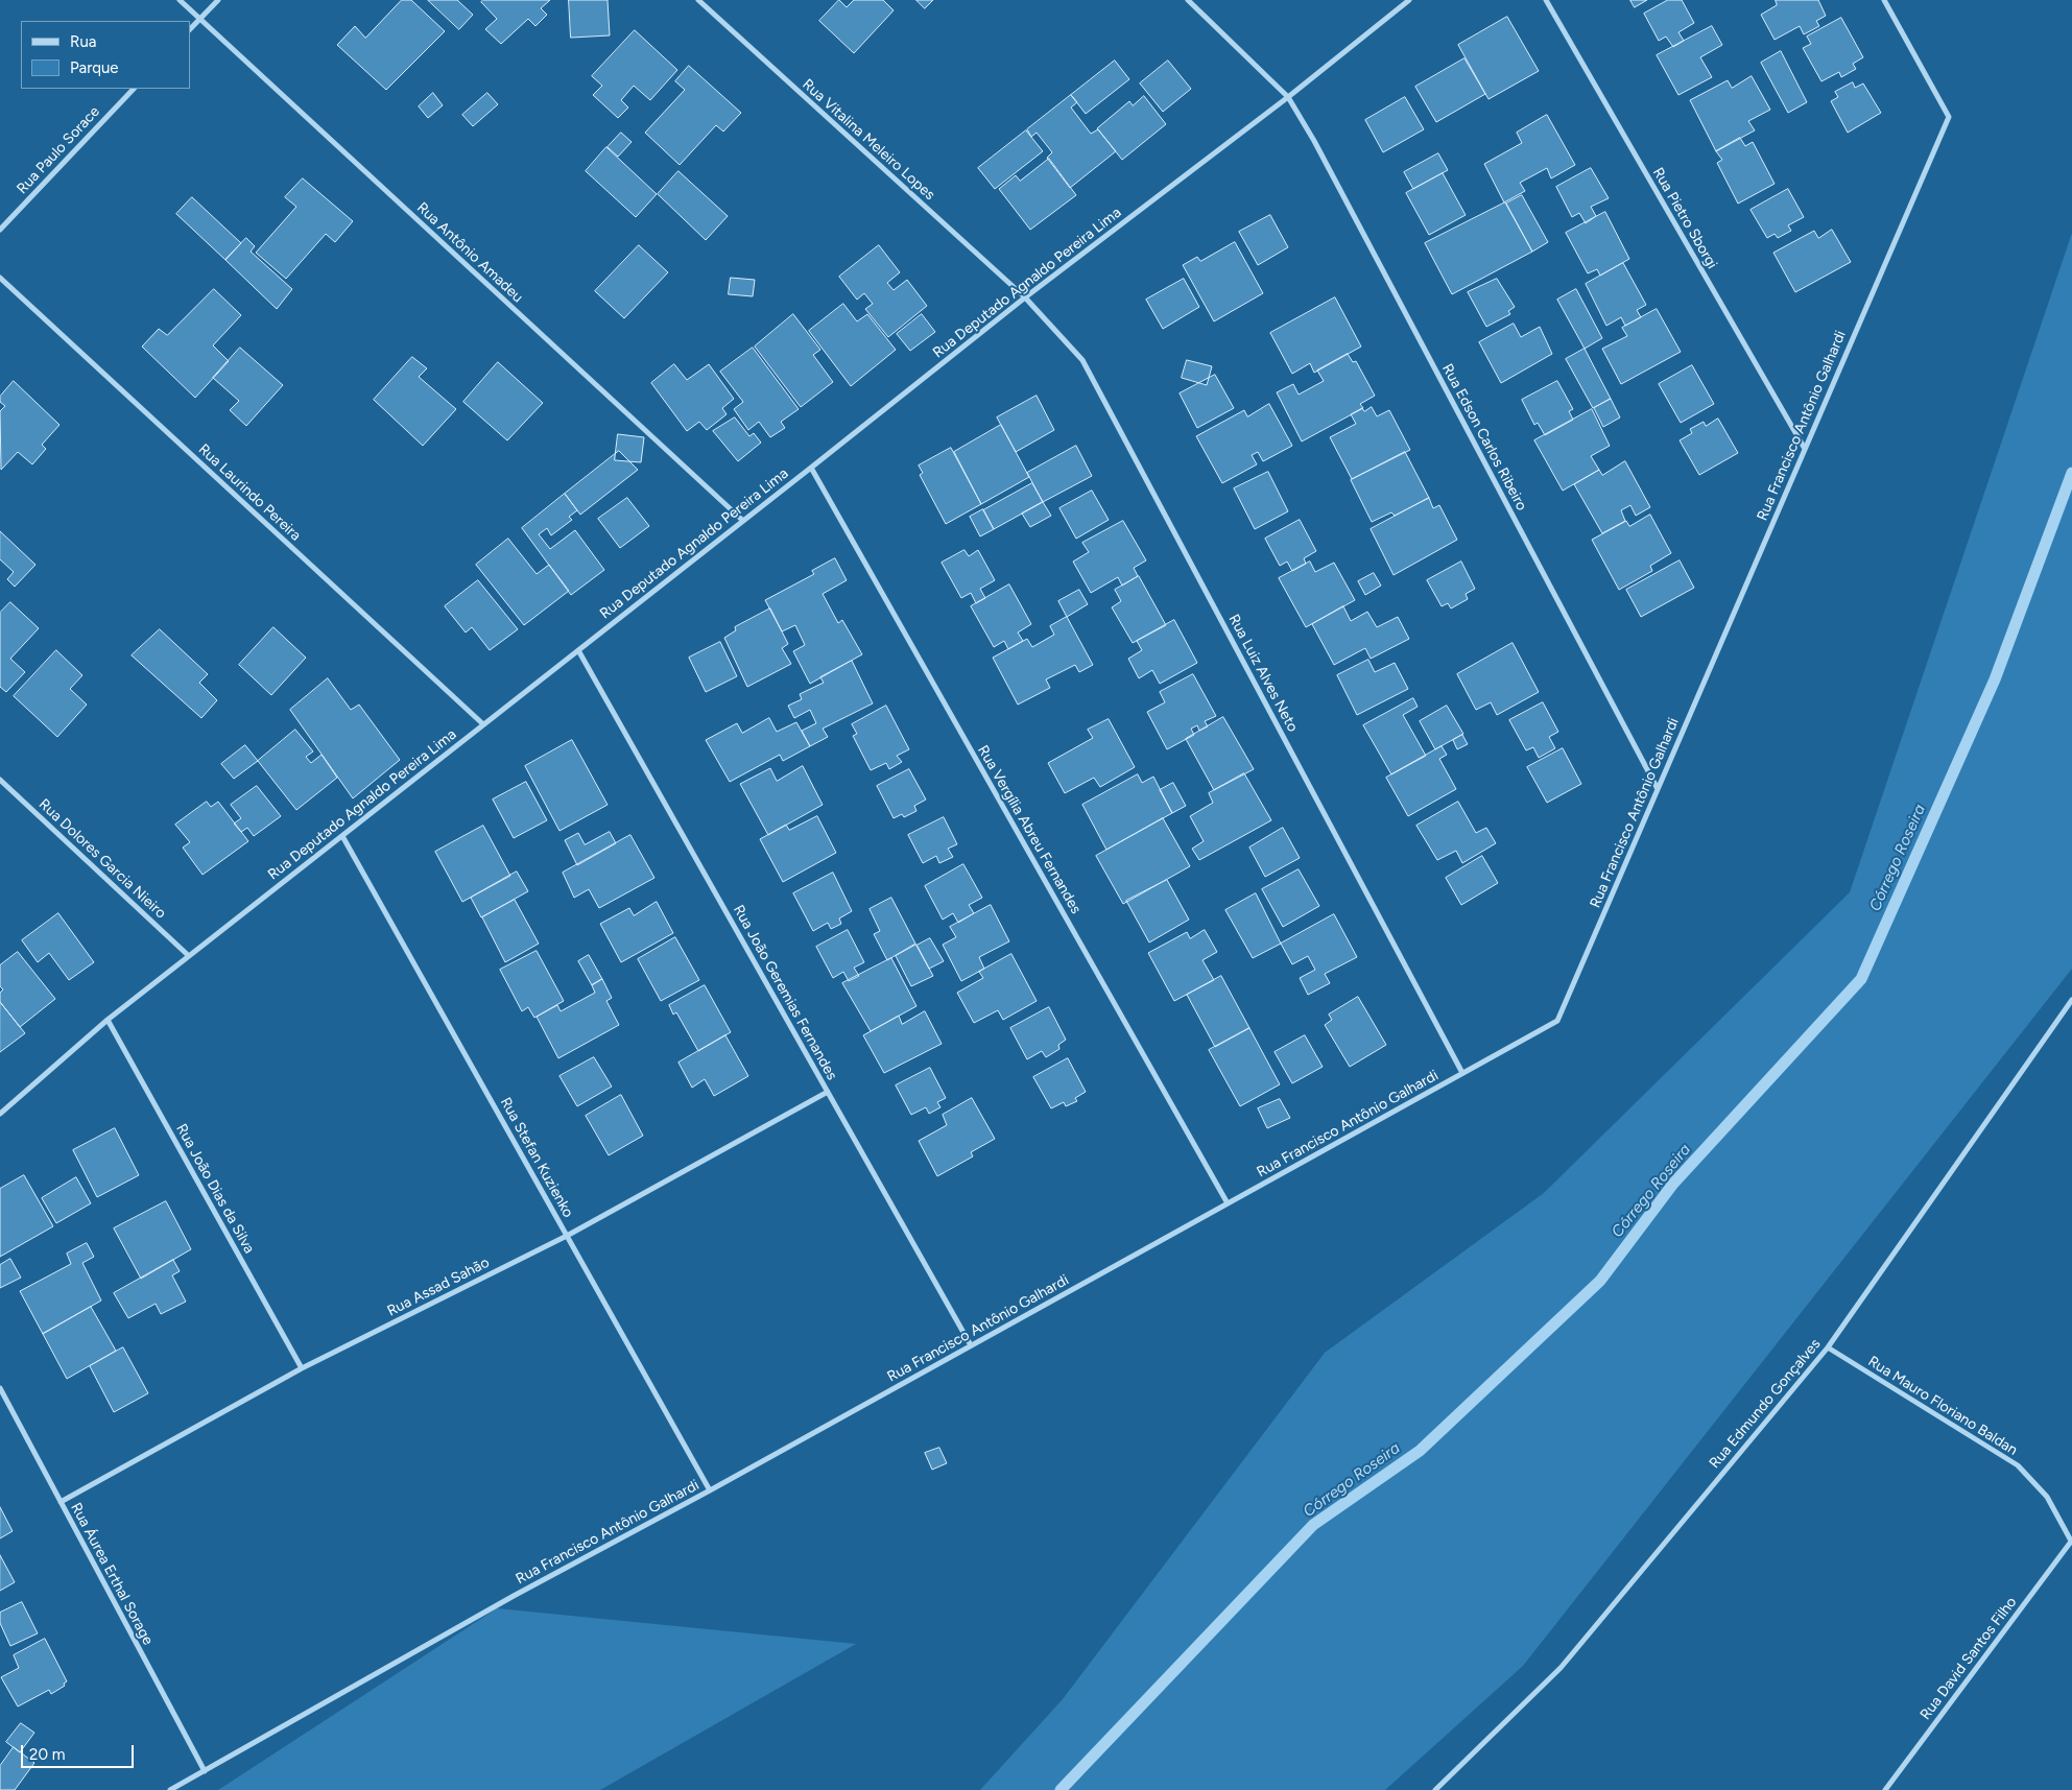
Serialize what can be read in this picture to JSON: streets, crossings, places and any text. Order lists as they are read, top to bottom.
{
  "streets": {
    "street": [
      "Rua Vitalina Meleiro Lopes",
      "Rua Paulo Sorace",
      "Rua Pietro Sborgi",
      "Rua Antônio Amadeu",
      "Rua Deputado Agnaldo Pereira Lima",
      "Rua Francisco Antônio Galhardi",
      "Rua Edson Carlos Ribeiro",
      "Rua Laurindo Pereira",
      "Rua Luiz Alves Neto",
      "Rua Vergília Abreu Fernandes",
      "Rua Dolores Garcia Nieiro",
      "Rua João Geremias Fernandes",
      "Rua Stefan Kuzienko",
      "Rua João Dias da Silva",
      "Rua Assad Sahão",
      "Rua Edmundo Gonçalves",
      "Rua Mauro Floriano Baldan",
      "Rua Áurea Erthal Sorage",
      "Rua David Santos Filho"
    ]
  },
  "crossings": [
    ["Rua Vitalina Meleiro Lopes", "Rua Deputado Agnaldo Pereira Lima"],
    ["Rua Vitalina Meleiro Lopes", "Rua Luiz Alves Neto"],
    ["Rua Pietro Sborgi", "Rua Francisco Antônio Galhardi"],
    ["Rua Antônio Amadeu", "Rua Deputado Agnaldo Pereira Lima"],
    ["Rua Deputado Agnaldo Pereira Lima", "Rua Edson Carlos Ribeiro"],
    ["Rua Deputado Agnaldo Pereira Lima", "Rua Laurindo Pereira"],
    ["Rua Deputado Agnaldo Pereira Lima", "Rua Luiz Alves Neto"],
    ["Rua Deputado Agnaldo Pereira Lima", "Rua Vergília Abreu Fernandes"],
    ["Rua Deputado Agnaldo Pereira Lima", "Rua Dolores Garcia Nieiro"],
    ["Rua Deputado Agnaldo Pereira Lima", "Rua João Geremias Fernandes"],
    ["Rua Deputado Agnaldo Pereira Lima", "Rua Stefan Kuzienko"],
    ["Rua Deputado Agnaldo Pereira Lima", "Rua João Dias da Silva"],
    ["Rua Francisco Antônio Galhardi", "Rua Edson Carlos Ribeiro"],
    ["Rua Francisco Antônio Galhardi", "Rua Luiz Alves Neto"],
    ["Rua Francisco Antônio Galhardi", "Rua Vergília Abreu Fernandes"],
    ["Rua Francisco Antônio Galhardi", "Rua João Geremias Fernandes"],
    ["Rua Francisco Antônio Galhardi", "Rua Stefan Kuzienko"],
    ["Rua Francisco Antônio Galhardi", "Rua Áurea Erthal Sorage"],
    ["Rua João Geremias Fernandes", "Rua Assad Sahão"],
    ["Rua Stefan Kuzienko", "Rua Assad Sahão"],
    ["Rua João Dias da Silva", "Rua Assad Sahão"],
    ["Rua Assad Sahão", "Rua Áurea Erthal Sorage"],
    ["Rua Edmundo Gonçalves", "Rua Mauro Floriano Baldan"],
    ["Rua Mauro Floriano Baldan", "Rua David Santos Filho"]
  ],
  "water": ["Córrego Roseira"],
  "legend": ["Rua", "Parque"],
  "scale_bar": "20 m"
}
